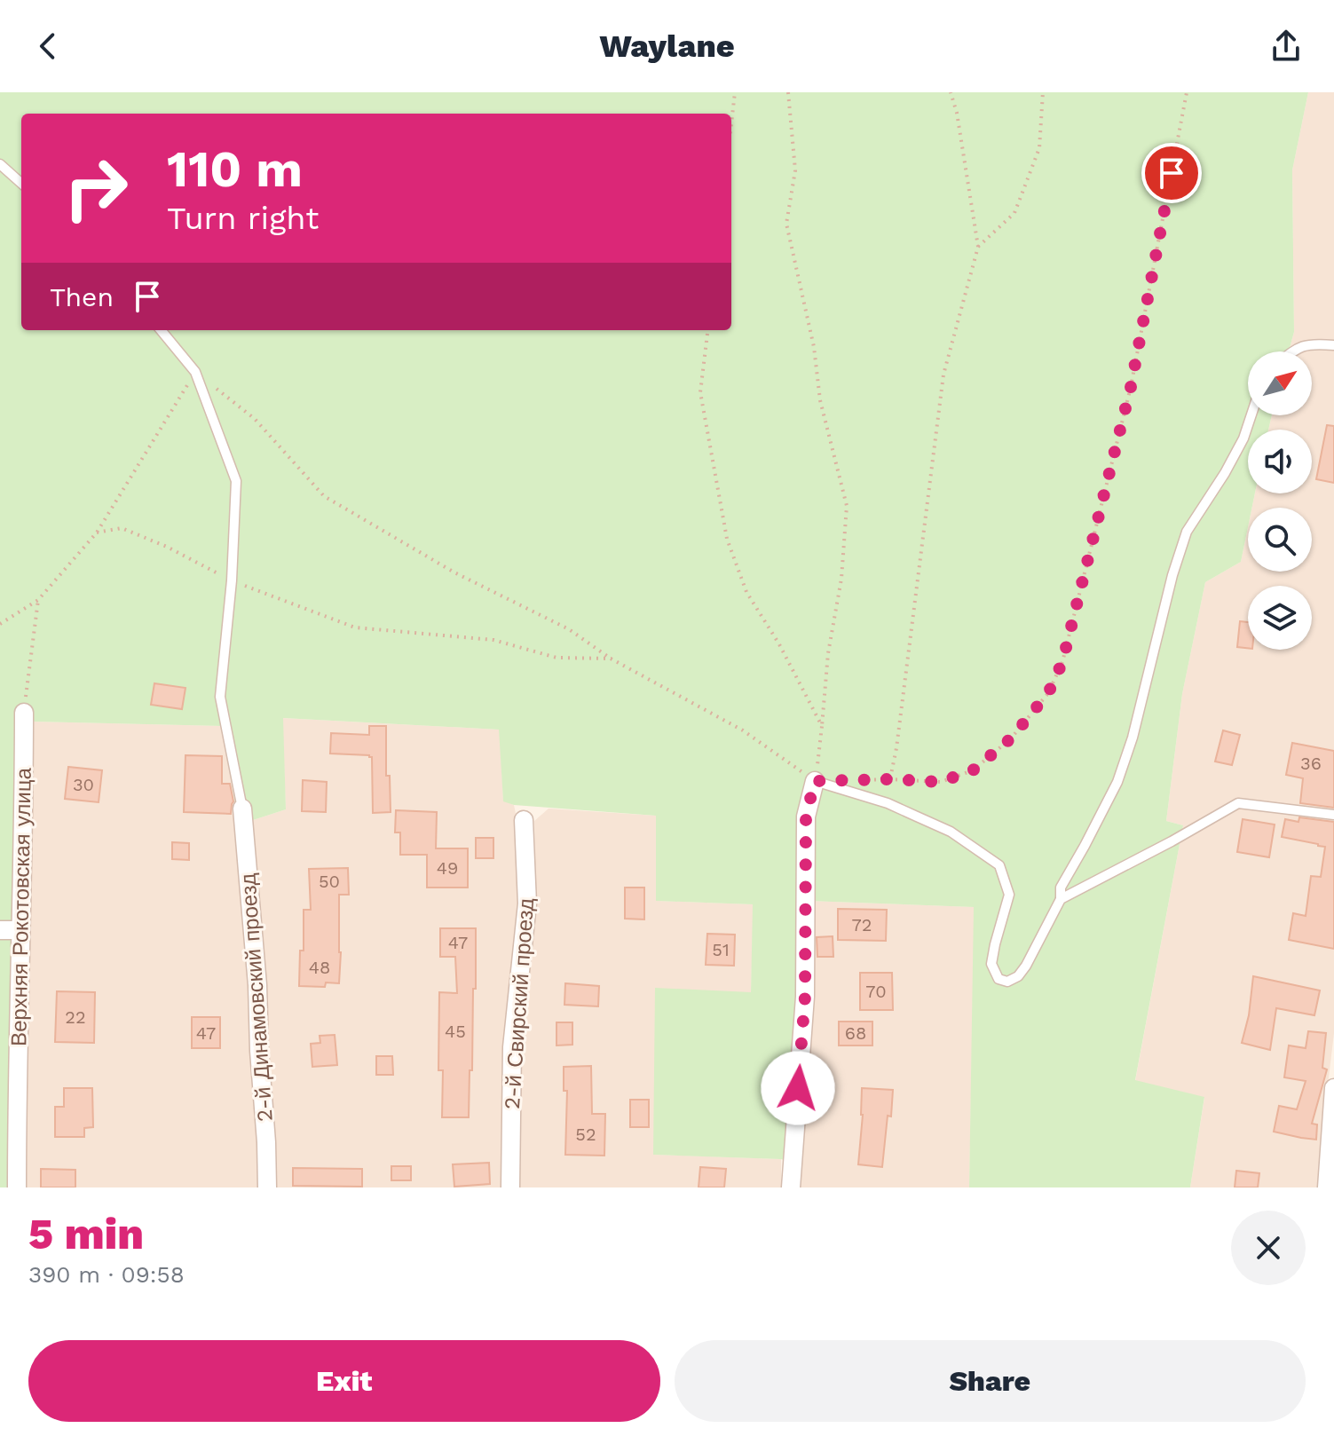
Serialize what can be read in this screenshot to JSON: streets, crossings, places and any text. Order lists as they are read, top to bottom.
{
  "streets": {
    "street": ["Верхняя Рокотовская улица", "2-й Динамовский проезд", "2-й Свирский проезд"]
  },
  "house_numbers": [
    "36",
    "30",
    "49",
    "50",
    "72",
    "47",
    "51",
    "48",
    "70",
    "22",
    "45",
    "47",
    "68",
    "52"
  ],
  "north": "top right",
  "page": {
    "header": "Waylane",
    "turn": ["110 m", "Turn right"],
    "then": "Then",
    "heading": ["5 min", "390 m · 09:58"],
    "buttons": ["Exit", "Share"]
  }
}
